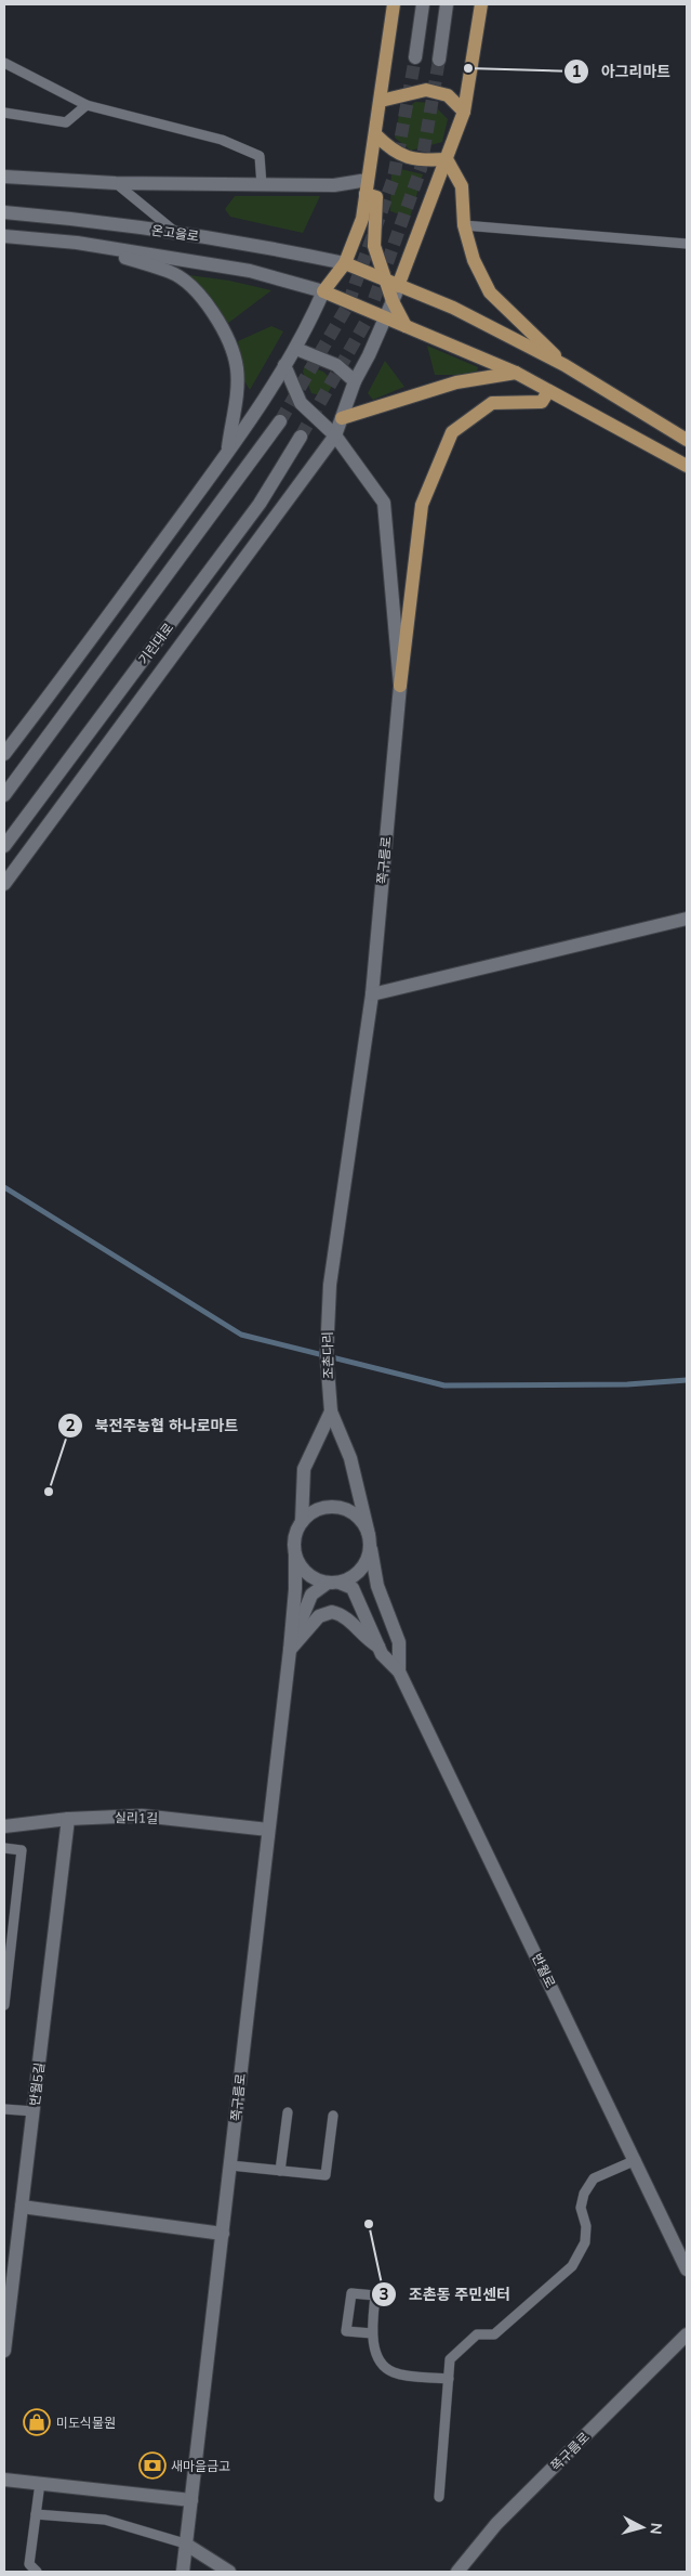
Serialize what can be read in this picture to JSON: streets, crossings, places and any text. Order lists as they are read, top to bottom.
{
  "streets": {
    "street": [
      "온고을로",
      "기린대로",
      "쪽구름로",
      "조촌다리",
      "실리1길",
      "반월로",
      "반월5길"
    ]
  },
  "crossings": [
    ["쪽구름로", "조촌다리"],
    ["쪽구름로", "실리1길"],
    ["실리1길", "반월5길"]
  ],
  "places": {
    "other": ["아그리마트", "북전주농협 하나로마트", "조촌동 주민센터"],
    "shop": ["미도식물원"],
    "bank": ["새마을금고"]
  },
  "north": "right"
}
